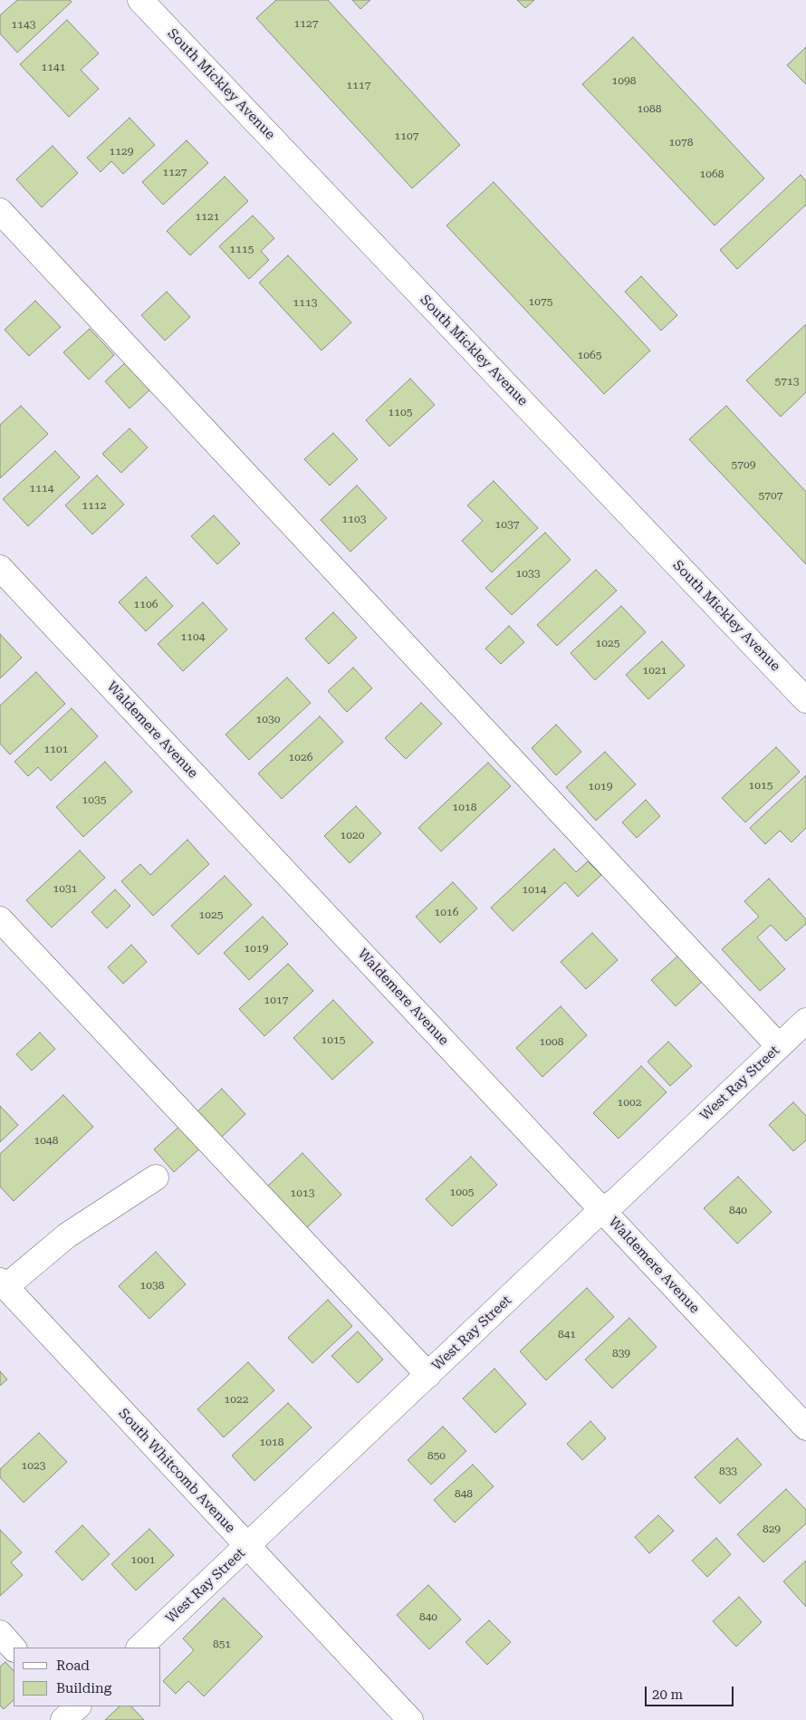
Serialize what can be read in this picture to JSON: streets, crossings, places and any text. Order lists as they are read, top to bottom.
{
  "streets": {
    "street": [
      "South Mickley Avenue",
      "Waldemere Avenue",
      "West Ray Street",
      "South Whitcomb Avenue"
    ]
  },
  "crossings": [
    ["Waldemere Avenue", "West Ray Street"],
    ["West Ray Street", "South Whitcomb Avenue"]
  ],
  "house_numbers": [
    "1127",
    "1143",
    "1141",
    "1098",
    "1117",
    "1088",
    "1107",
    "1078",
    "1129",
    "1127",
    "1068",
    "1121",
    "1115",
    "1075",
    "1113",
    "1065",
    "5713",
    "1105",
    "5709",
    "1114",
    "5707",
    "1112",
    "1103",
    "1037",
    "1033",
    "1106",
    "1104",
    "1025",
    "1021",
    "1030",
    "1101",
    "1026",
    "1015",
    "1019",
    "1035",
    "1018",
    "1020",
    "1031",
    "1014",
    "1016",
    "1025",
    "1019",
    "1017",
    "1015",
    "1008",
    "1002",
    "1048",
    "1005",
    "1013",
    "840",
    "1038",
    "841",
    "839",
    "1022",
    "1018",
    "850",
    "1023",
    "833",
    "848",
    "829",
    "1001",
    "840",
    "851"
  ],
  "legend": ["Road", "Building"],
  "scale_bar": "20 m"
}
